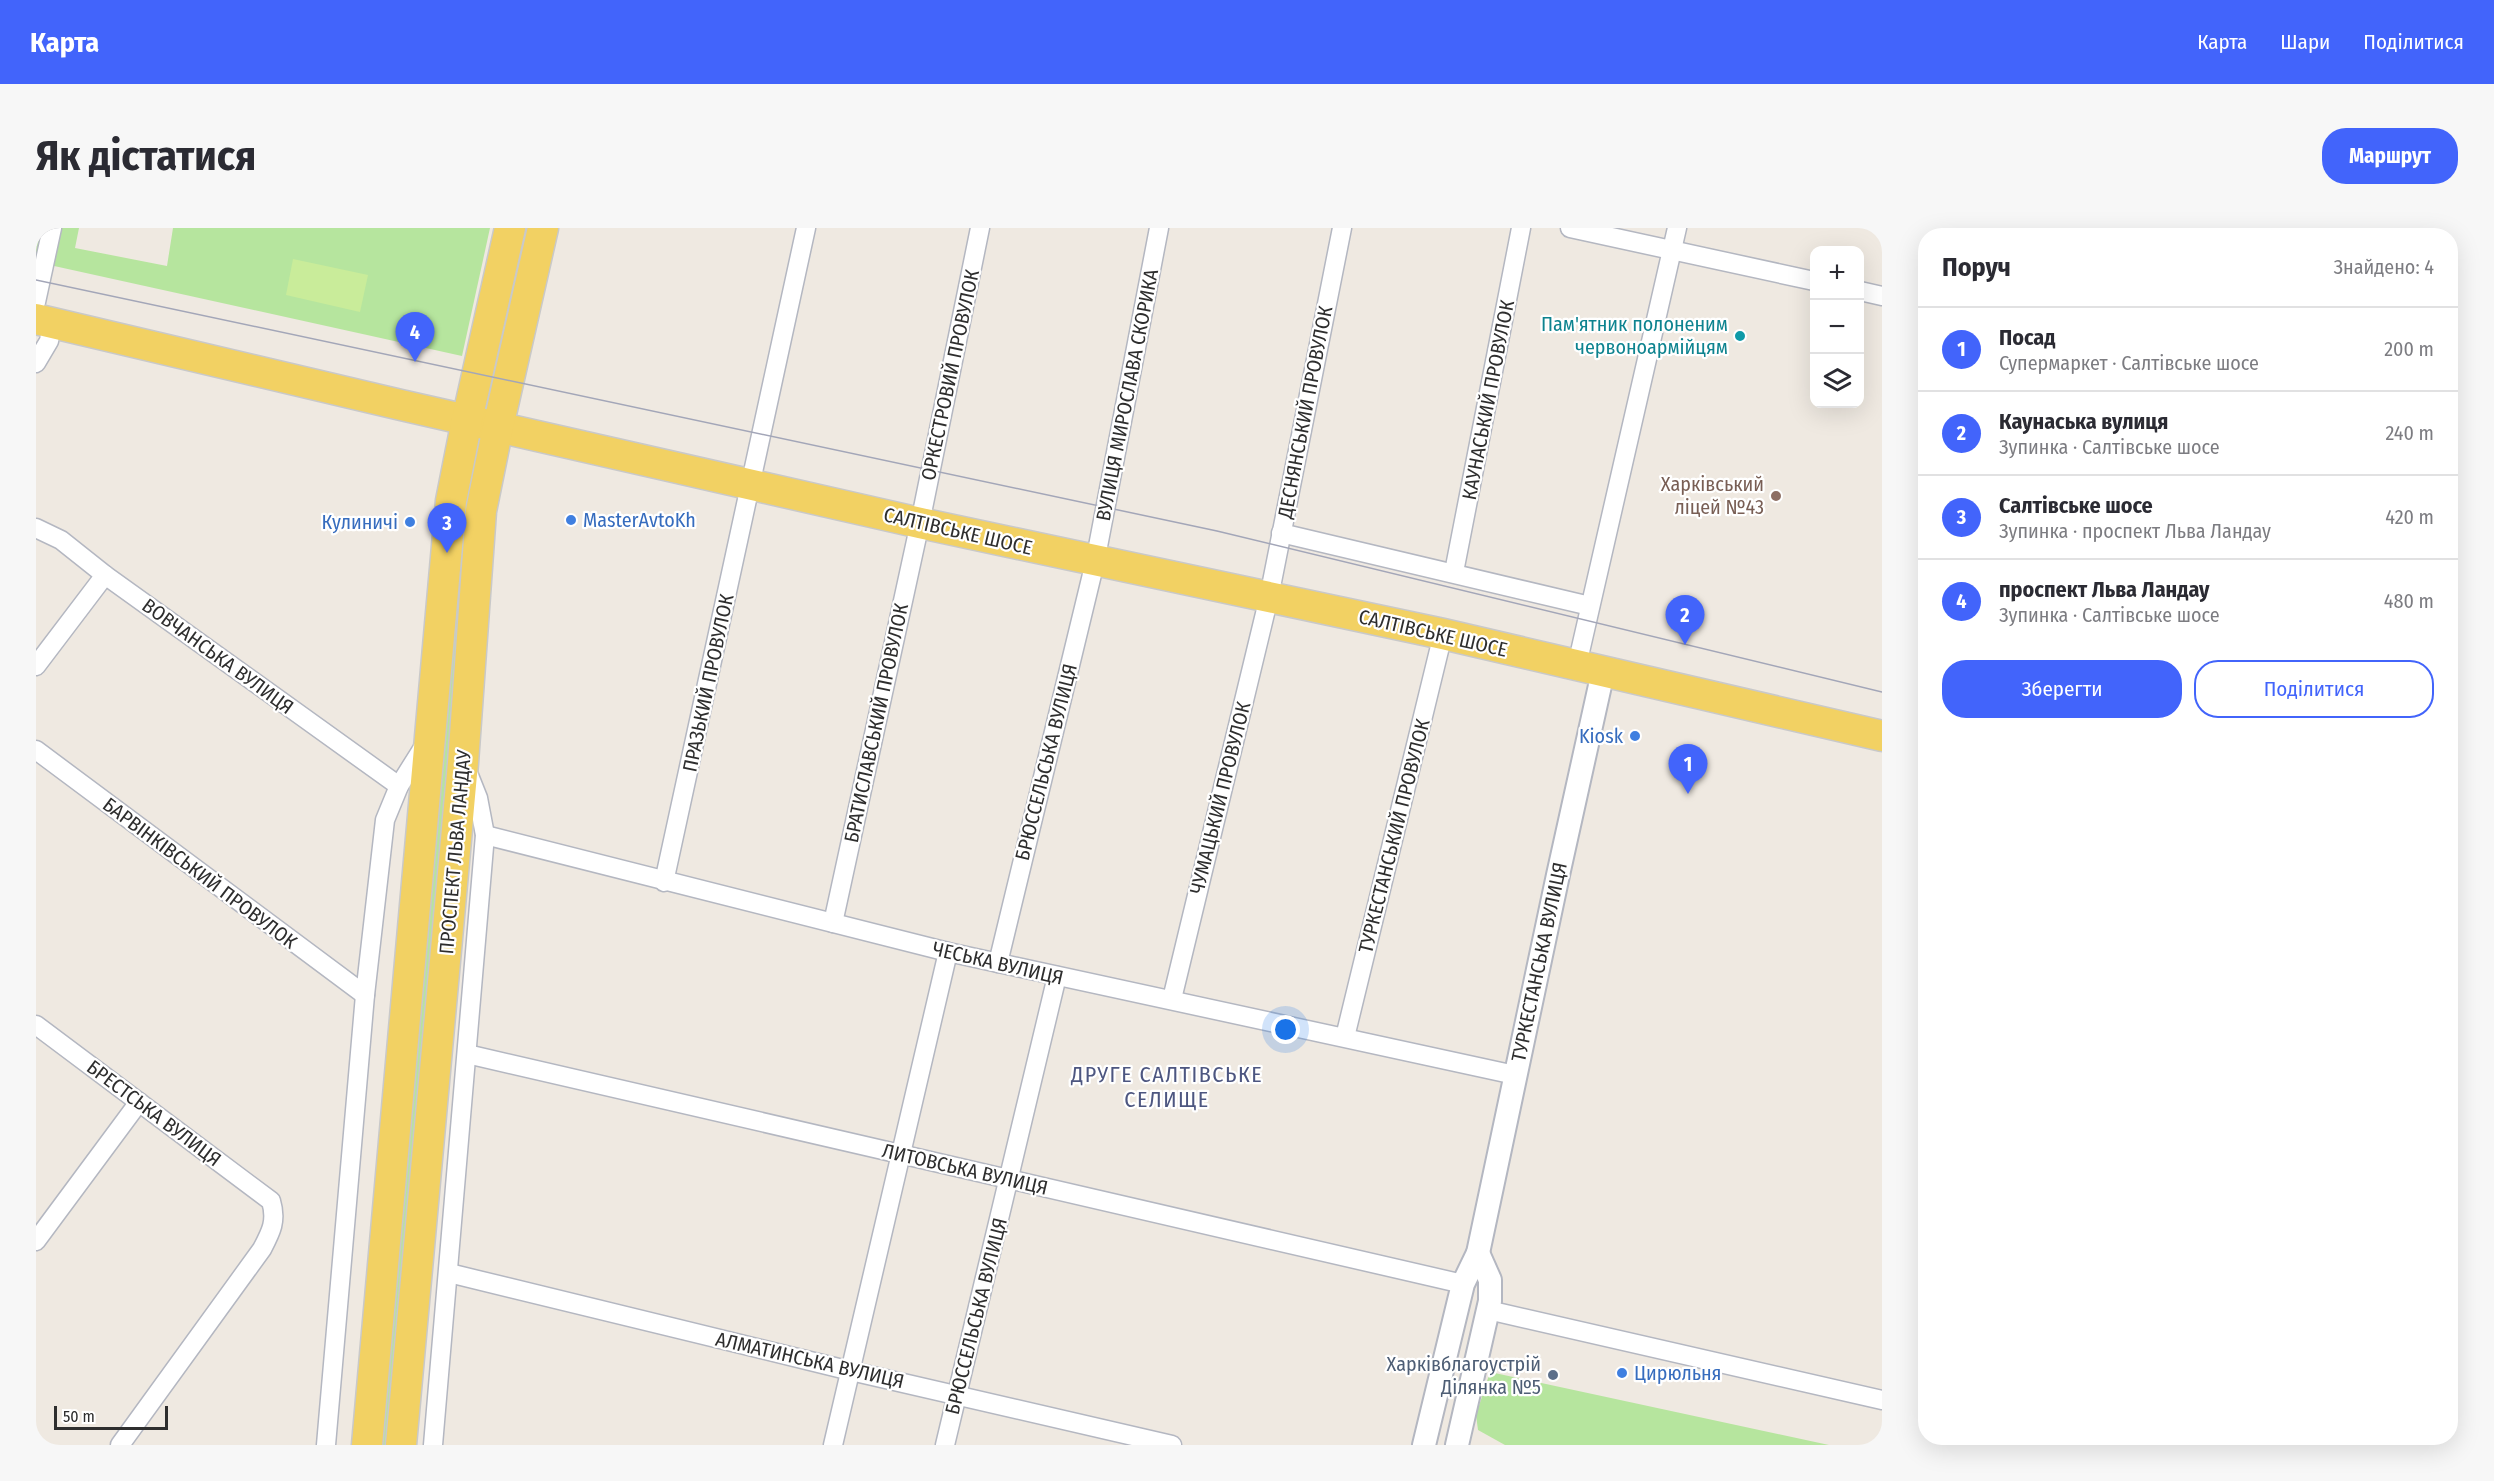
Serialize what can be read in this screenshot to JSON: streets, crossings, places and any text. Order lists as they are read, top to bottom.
{
  "streets": {
    "main road": ["САЛТІВСЬКЕ ШОСЕ", "ПРОСПЕКТ ЛЬВА ЛАНДАУ"],
    "street": [
      "ОРКЕСТРОВИЙ ПРОВУЛОК",
      "ВУЛИЦЯ МИРОСЛАВА СКОРИКА",
      "КАУНАСЬКИЙ ПРОВУЛОК",
      "ДЕСНЯНСЬКИЙ ПРОВУЛОК",
      "ВОВЧАНСЬКА ВУЛИЦЯ",
      "ПРАЗЬКИЙ ПРОВУЛОК",
      "БРАТИСЛАВСЬКИЙ ПРОВУЛОК",
      "БРЮССЕЛЬСЬКА ВУЛИЦЯ",
      "ЧУМАЦЬКИЙ ПРОВУЛОК",
      "ТУРКЕСТАНСЬКИЙ ПРОВУЛОК",
      "БАРВІНКІВСЬКИЙ ПРОВУЛОК",
      "ТУРКЕСТАНСЬКА ВУЛИЦЯ",
      "ЧЕСЬКА ВУЛИЦЯ",
      "БРЕСТСЬКА ВУЛИЦЯ",
      "ЛИТОВСЬКА ВУЛИЦЯ",
      "АЛМАТИНСЬКА ВУЛИЦЯ"
    ]
  },
  "crossings": [
    ["ОРКЕСТРОВИЙ ПРОВУЛОК", "САЛТІВСЬКЕ ШОСЕ"],
    ["ОРКЕСТРОВИЙ ПРОВУЛОК", "БРАТИСЛАВСЬКИЙ ПРОВУЛОК"],
    ["ВУЛИЦЯ МИРОСЛАВА СКОРИКА", "САЛТІВСЬКЕ ШОСЕ"],
    ["ВУЛИЦЯ МИРОСЛАВА СКОРИКА", "БРЮССЕЛЬСЬКА ВУЛИЦЯ"],
    ["ДЕСНЯНСЬКИЙ ПРОВУЛОК", "САЛТІВСЬКЕ ШОСЕ"],
    ["ДЕСНЯНСЬКИЙ ПРОВУЛОК", "ЧУМАЦЬКИЙ ПРОВУЛОК"],
    ["САЛТІВСЬКЕ ШОСЕ", "ПРАЗЬКИЙ ПРОВУЛОК"],
    ["САЛТІВСЬКЕ ШОСЕ", "БРАТИСЛАВСЬКИЙ ПРОВУЛОК"],
    ["САЛТІВСЬКЕ ШОСЕ", "БРЮССЕЛЬСЬКА ВУЛИЦЯ"],
    ["САЛТІВСЬКЕ ШОСЕ", "ЧУМАЦЬКИЙ ПРОВУЛОК"],
    ["САЛТІВСЬКЕ ШОСЕ", "ТУРКЕСТАНСЬКИЙ ПРОВУЛОК"],
    ["САЛТІВСЬКЕ ШОСЕ", "ПРОСПЕКТ ЛЬВА ЛАНДАУ"],
    ["САЛТІВСЬКЕ ШОСЕ", "ТУРКЕСТАНСЬКА ВУЛИЦЯ"],
    ["ПРАЗЬКИЙ ПРОВУЛОК", "ЧЕСЬКА ВУЛИЦЯ"],
    ["БРАТИСЛАВСЬКИЙ ПРОВУЛОК", "ЧЕСЬКА ВУЛИЦЯ"],
    ["БРЮССЕЛЬСЬКА ВУЛИЦЯ", "ЧЕСЬКА ВУЛИЦЯ"],
    ["БРЮССЕЛЬСЬКА ВУЛИЦЯ", "ЛИТОВСЬКА ВУЛИЦЯ"],
    ["БРЮССЕЛЬСЬКА ВУЛИЦЯ", "АЛМАТИНСЬКА ВУЛИЦЯ"],
    ["ЧУМАЦЬКИЙ ПРОВУЛОК", "ЧЕСЬКА ВУЛИЦЯ"],
    ["ТУРКЕСТАНСЬКИЙ ПРОВУЛОК", "ЧЕСЬКА ВУЛИЦЯ"],
    ["ТУРКЕСТАНСЬКА ВУЛИЦЯ", "ЧЕСЬКА ВУЛИЦЯ"],
    ["ТУРКЕСТАНСЬКА ВУЛИЦЯ", "ЛИТОВСЬКА ВУЛИЦЯ"]
  ],
  "districts": ["ДРУГЕ САЛТІВСЬКЕ СЕЛИЩЕ"],
  "places": [
    "Пам'ятник полоненим червоноармійцям",
    "Харківський ліцей №43",
    "MasterAvtoKh",
    "Кулиничі",
    "Kiosk",
    "Цирюльня",
    "Харківблагоустрій Ділянка №5"
  ],
  "scale_bar": "50 m",
  "page": {
    "header": "Карта",
    "nav": ["Карта", "Шари", "Поділитися"],
    "buttons": [
      "Маршрут",
      ["Зберегти", "Поділитися"]
    ],
    "title": "Як дістатися",
    "heading": ["Поруч", "Знайдено: 4"],
    "map_buttons": ["+", "−"],
    "list": [
      {
        "mark": "1",
        "name": "Посад",
        "note": "Супермаркет · Салтівське шосе",
        "value": "200 m"
      },
      {
        "mark": "2",
        "name": "Каунаська вулиця",
        "note": "Зупинка · Салтівське шосе",
        "value": "240 m"
      },
      {
        "mark": "3",
        "name": "Салтівське шосе",
        "note": "Зупинка · проспект Льва Ландау",
        "value": "420 m"
      },
      {
        "mark": "4",
        "name": "проспект Льва Ландау",
        "note": "Зупинка · Салтівське шосе",
        "value": "480 m"
      }
    ],
    "pins": [
      "4",
      "3",
      "2",
      "1"
    ],
    "scale": "50 m"
  }
}
